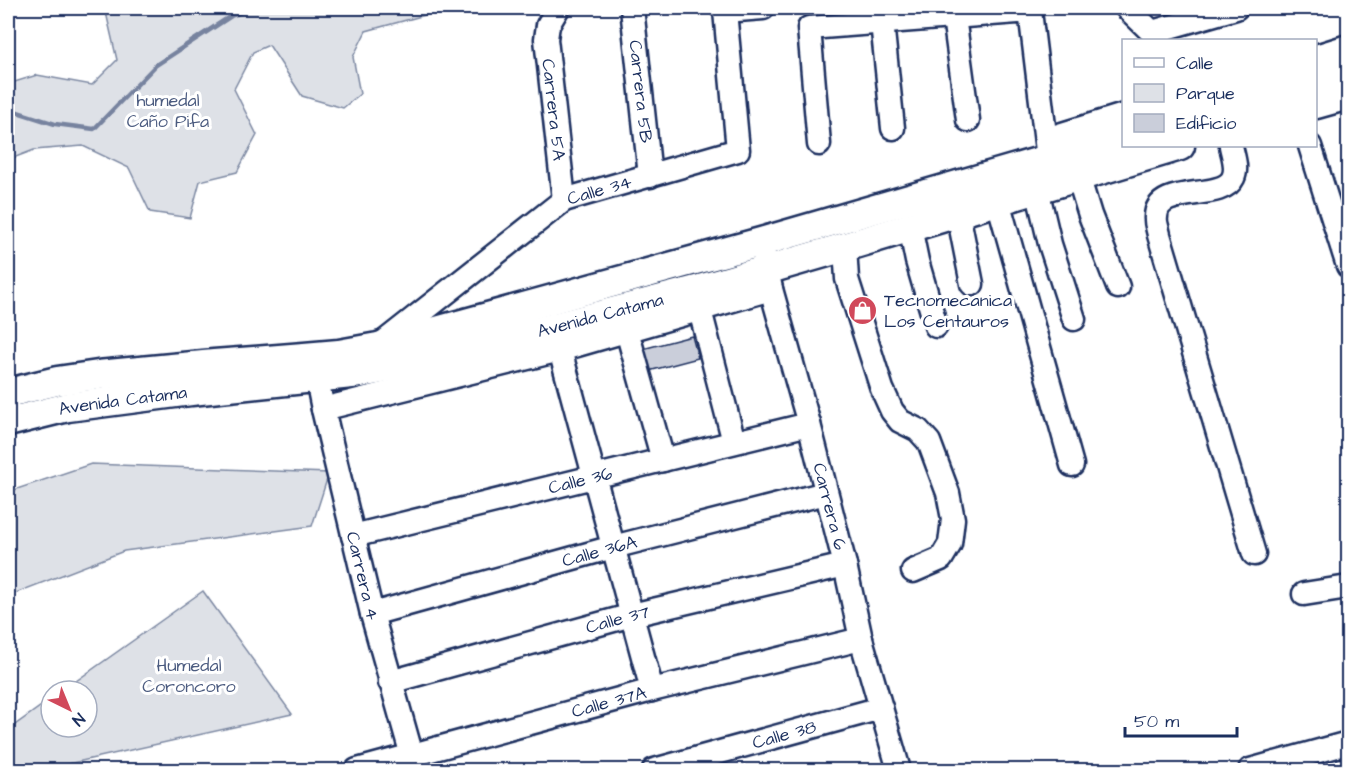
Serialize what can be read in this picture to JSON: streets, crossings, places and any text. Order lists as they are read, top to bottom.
{
  "streets": {
    "main road": ["Avenida Catama"],
    "street": [
      "Carrera 5B",
      "Carrera 5A",
      "Calle 34",
      "Calle 36",
      "Carrera 6",
      "Calle 36A",
      "Carrera 4",
      "Calle 37",
      "Calle 37A",
      "Calle 38"
    ]
  },
  "crossings": [
    ["Carrera 5B", "Calle 34"],
    ["Carrera 5A", "Calle 34"],
    ["Calle 34", "Avenida Catama"],
    ["Avenida Catama", "Carrera 6"],
    ["Avenida Catama", "Carrera 4"],
    ["Calle 36", "Carrera 6"],
    ["Calle 36", "Carrera 4"],
    ["Carrera 6", "Calle 36A"],
    ["Carrera 6", "Calle 37"],
    ["Carrera 6", "Calle 37A"],
    ["Carrera 6", "Calle 38"],
    ["Calle 36A", "Carrera 4"],
    ["Carrera 4", "Calle 37"],
    ["Carrera 4", "Calle 37A"]
  ],
  "parks": ["humedal Caño Pifa", "Humedal Coroncoro"],
  "places": {
    "shop": ["Tecnomecanica Los Centauros"]
  },
  "legend": ["Calle", "Parque", "Edificio"],
  "scale_bar": "50 m",
  "north": "bottom right"
}
